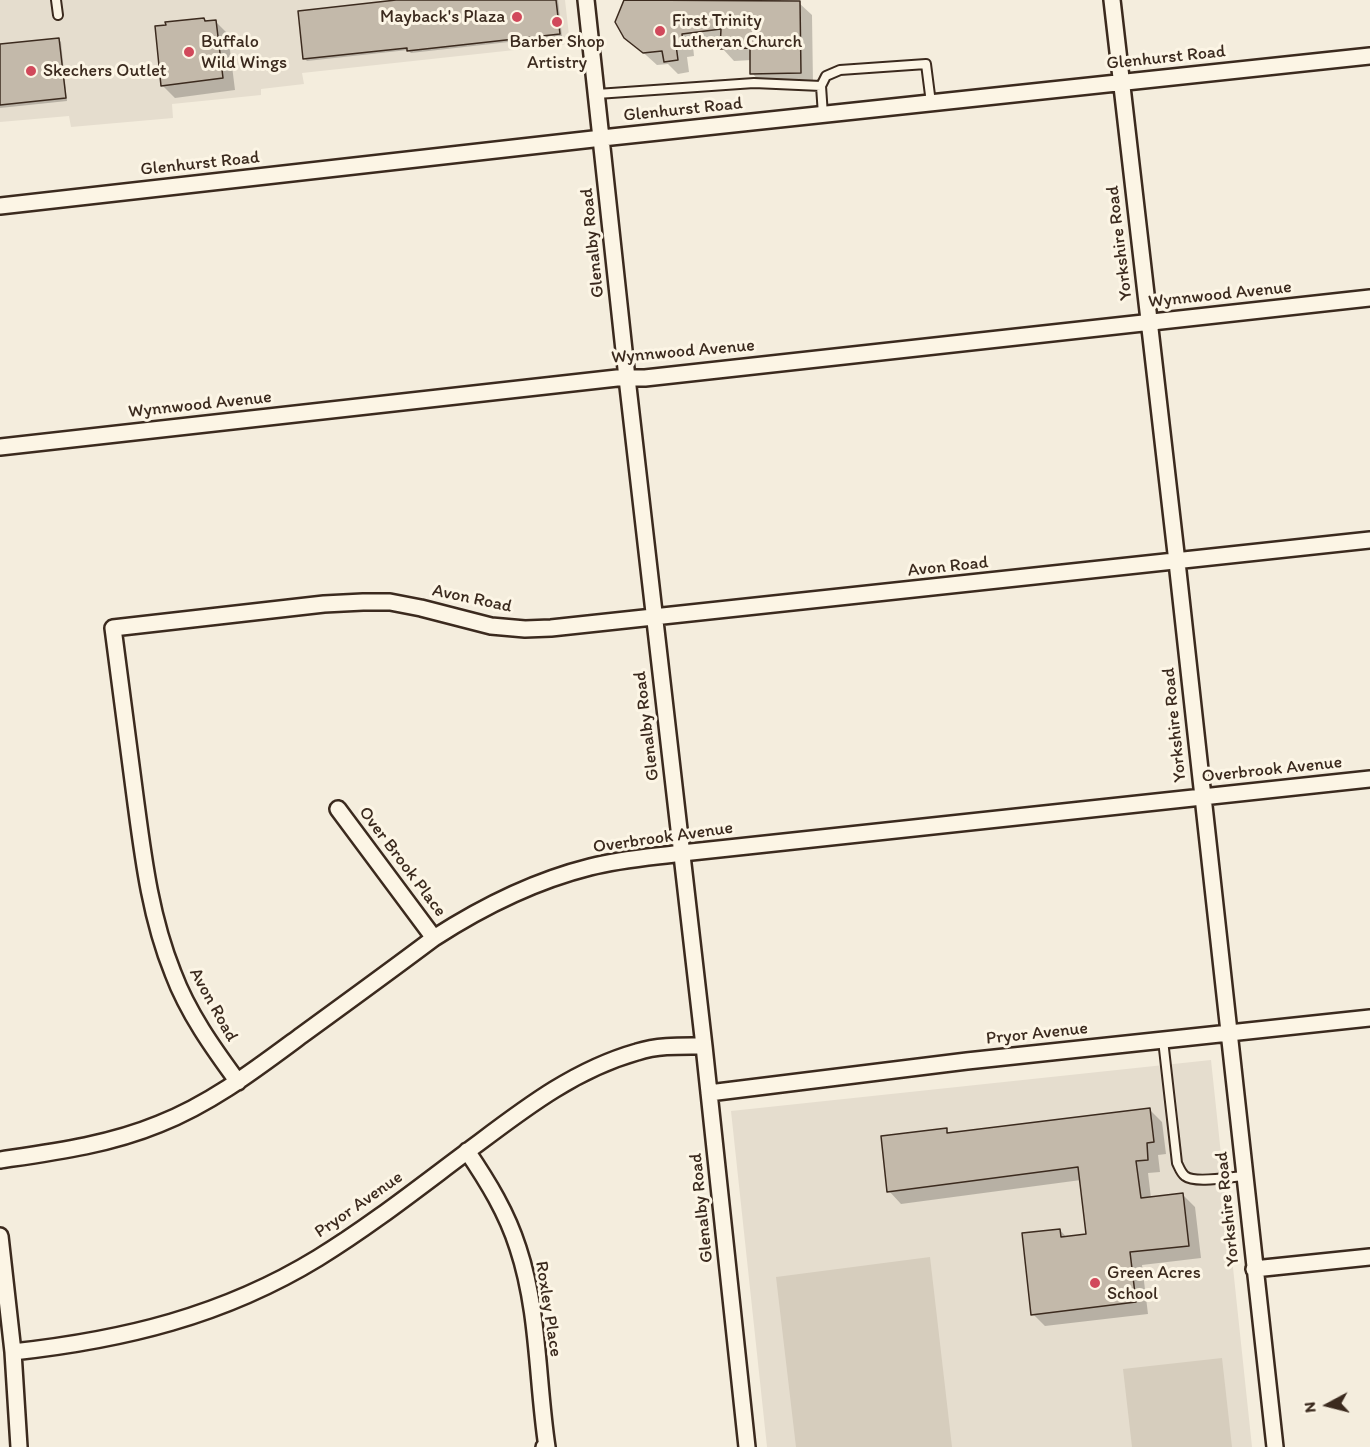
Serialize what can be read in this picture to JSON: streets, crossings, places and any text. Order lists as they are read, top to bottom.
{
  "streets": {
    "street": [
      "Glenhurst Road",
      "Glenalby Road",
      "Yorkshire Road",
      "Wynnwood Avenue",
      "Avon Road",
      "Overbrook Avenue",
      "Over Brook Place",
      "Pryor Avenue",
      "Roxley Place"
    ]
  },
  "crossings": [
    ["Glenhurst Road", "Glenalby Road"],
    ["Glenhurst Road", "Yorkshire Road"],
    ["Glenalby Road", "Wynnwood Avenue"],
    ["Glenalby Road", "Avon Road"],
    ["Glenalby Road", "Overbrook Avenue"],
    ["Glenalby Road", "Pryor Avenue"],
    ["Yorkshire Road", "Wynnwood Avenue"],
    ["Yorkshire Road", "Avon Road"],
    ["Yorkshire Road", "Overbrook Avenue"],
    ["Yorkshire Road", "Pryor Avenue"],
    ["Avon Road", "Overbrook Avenue"],
    ["Overbrook Avenue", "Over Brook Place"],
    ["Pryor Avenue", "Roxley Place"]
  ],
  "places": [
    "Mayback's Plaza",
    "Barber Shop Artistry",
    "First Trinity Lutheran Church",
    "Buffalo Wild Wings",
    "Skechers Outlet",
    "Green Acres School"
  ],
  "north": "left"
}
